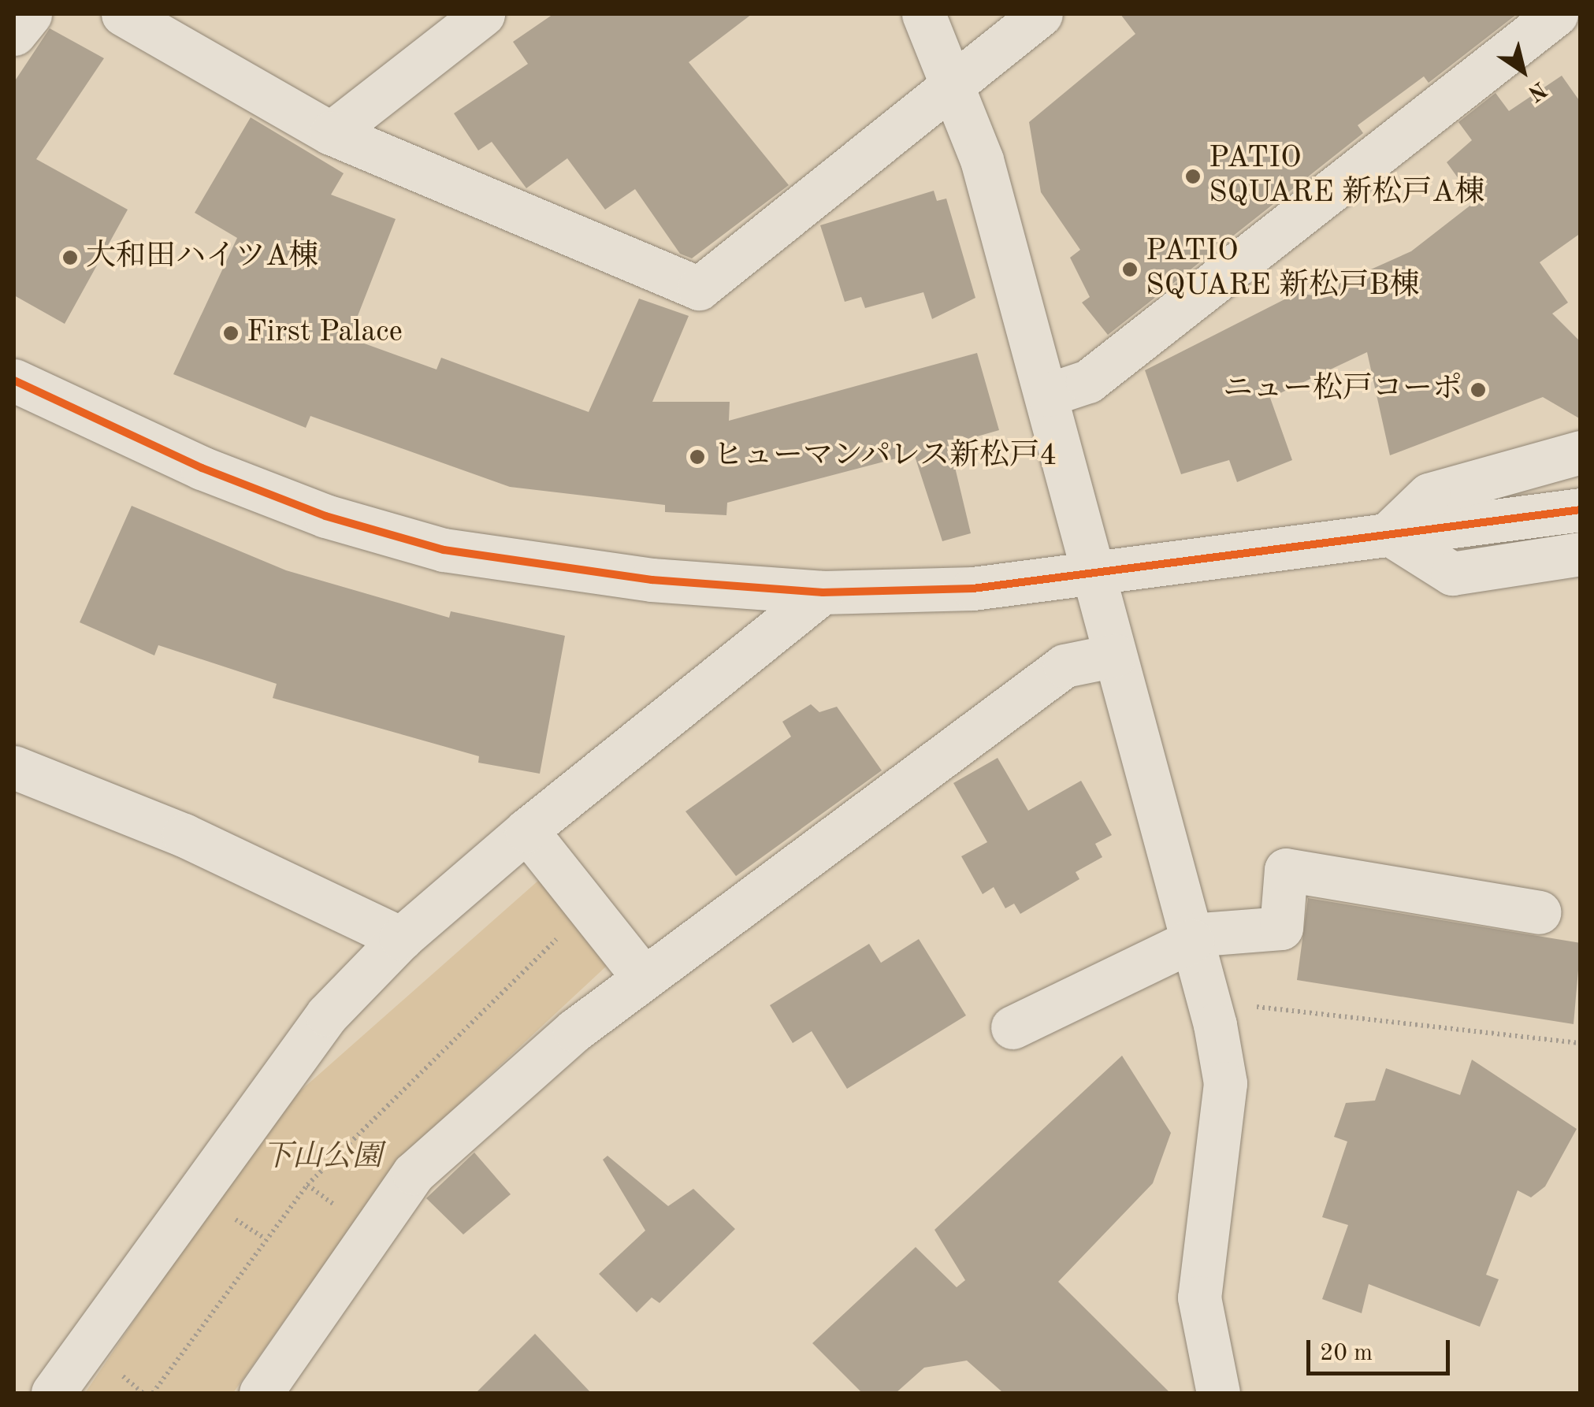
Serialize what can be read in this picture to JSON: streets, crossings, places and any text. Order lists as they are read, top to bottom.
{
  "parks": ["下山公園"],
  "places": [
    "PATIO SQUARE 新松戸A棟",
    "大和田ハイツA棟",
    "PATIO SQUARE 新松戸B棟",
    "First Palace",
    "ニュー松戸コーポ",
    "ヒューマンパレス新松戸4"
  ],
  "scale_bar": "20 m",
  "north": "bottom right"
}
